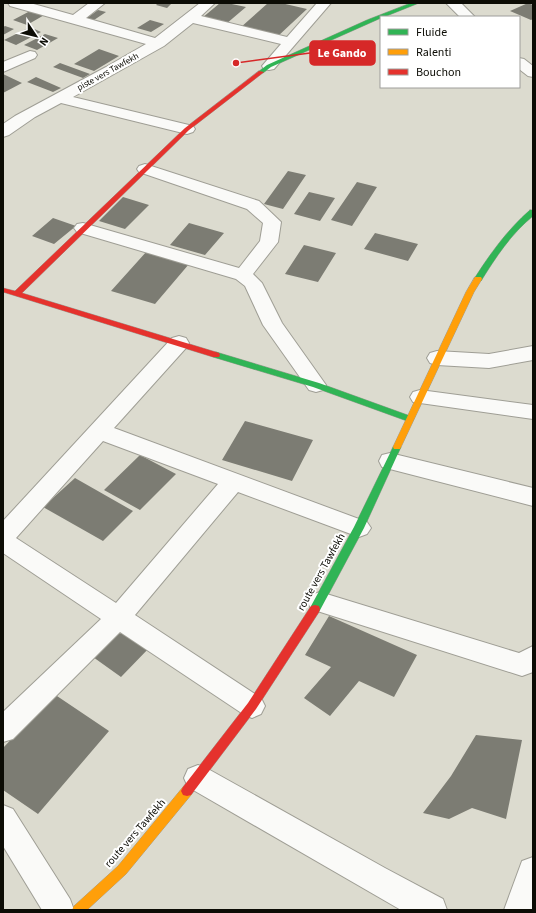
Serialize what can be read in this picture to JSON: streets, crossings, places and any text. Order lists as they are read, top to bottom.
{
  "streets": {
    "street": ["piste vers Tawfekh", "route vers Tawfekh"]
  },
  "places": ["Le Gando"],
  "legend": ["Fluide", "Ralenti", "Bouchon"],
  "north": "bottom right"
}
